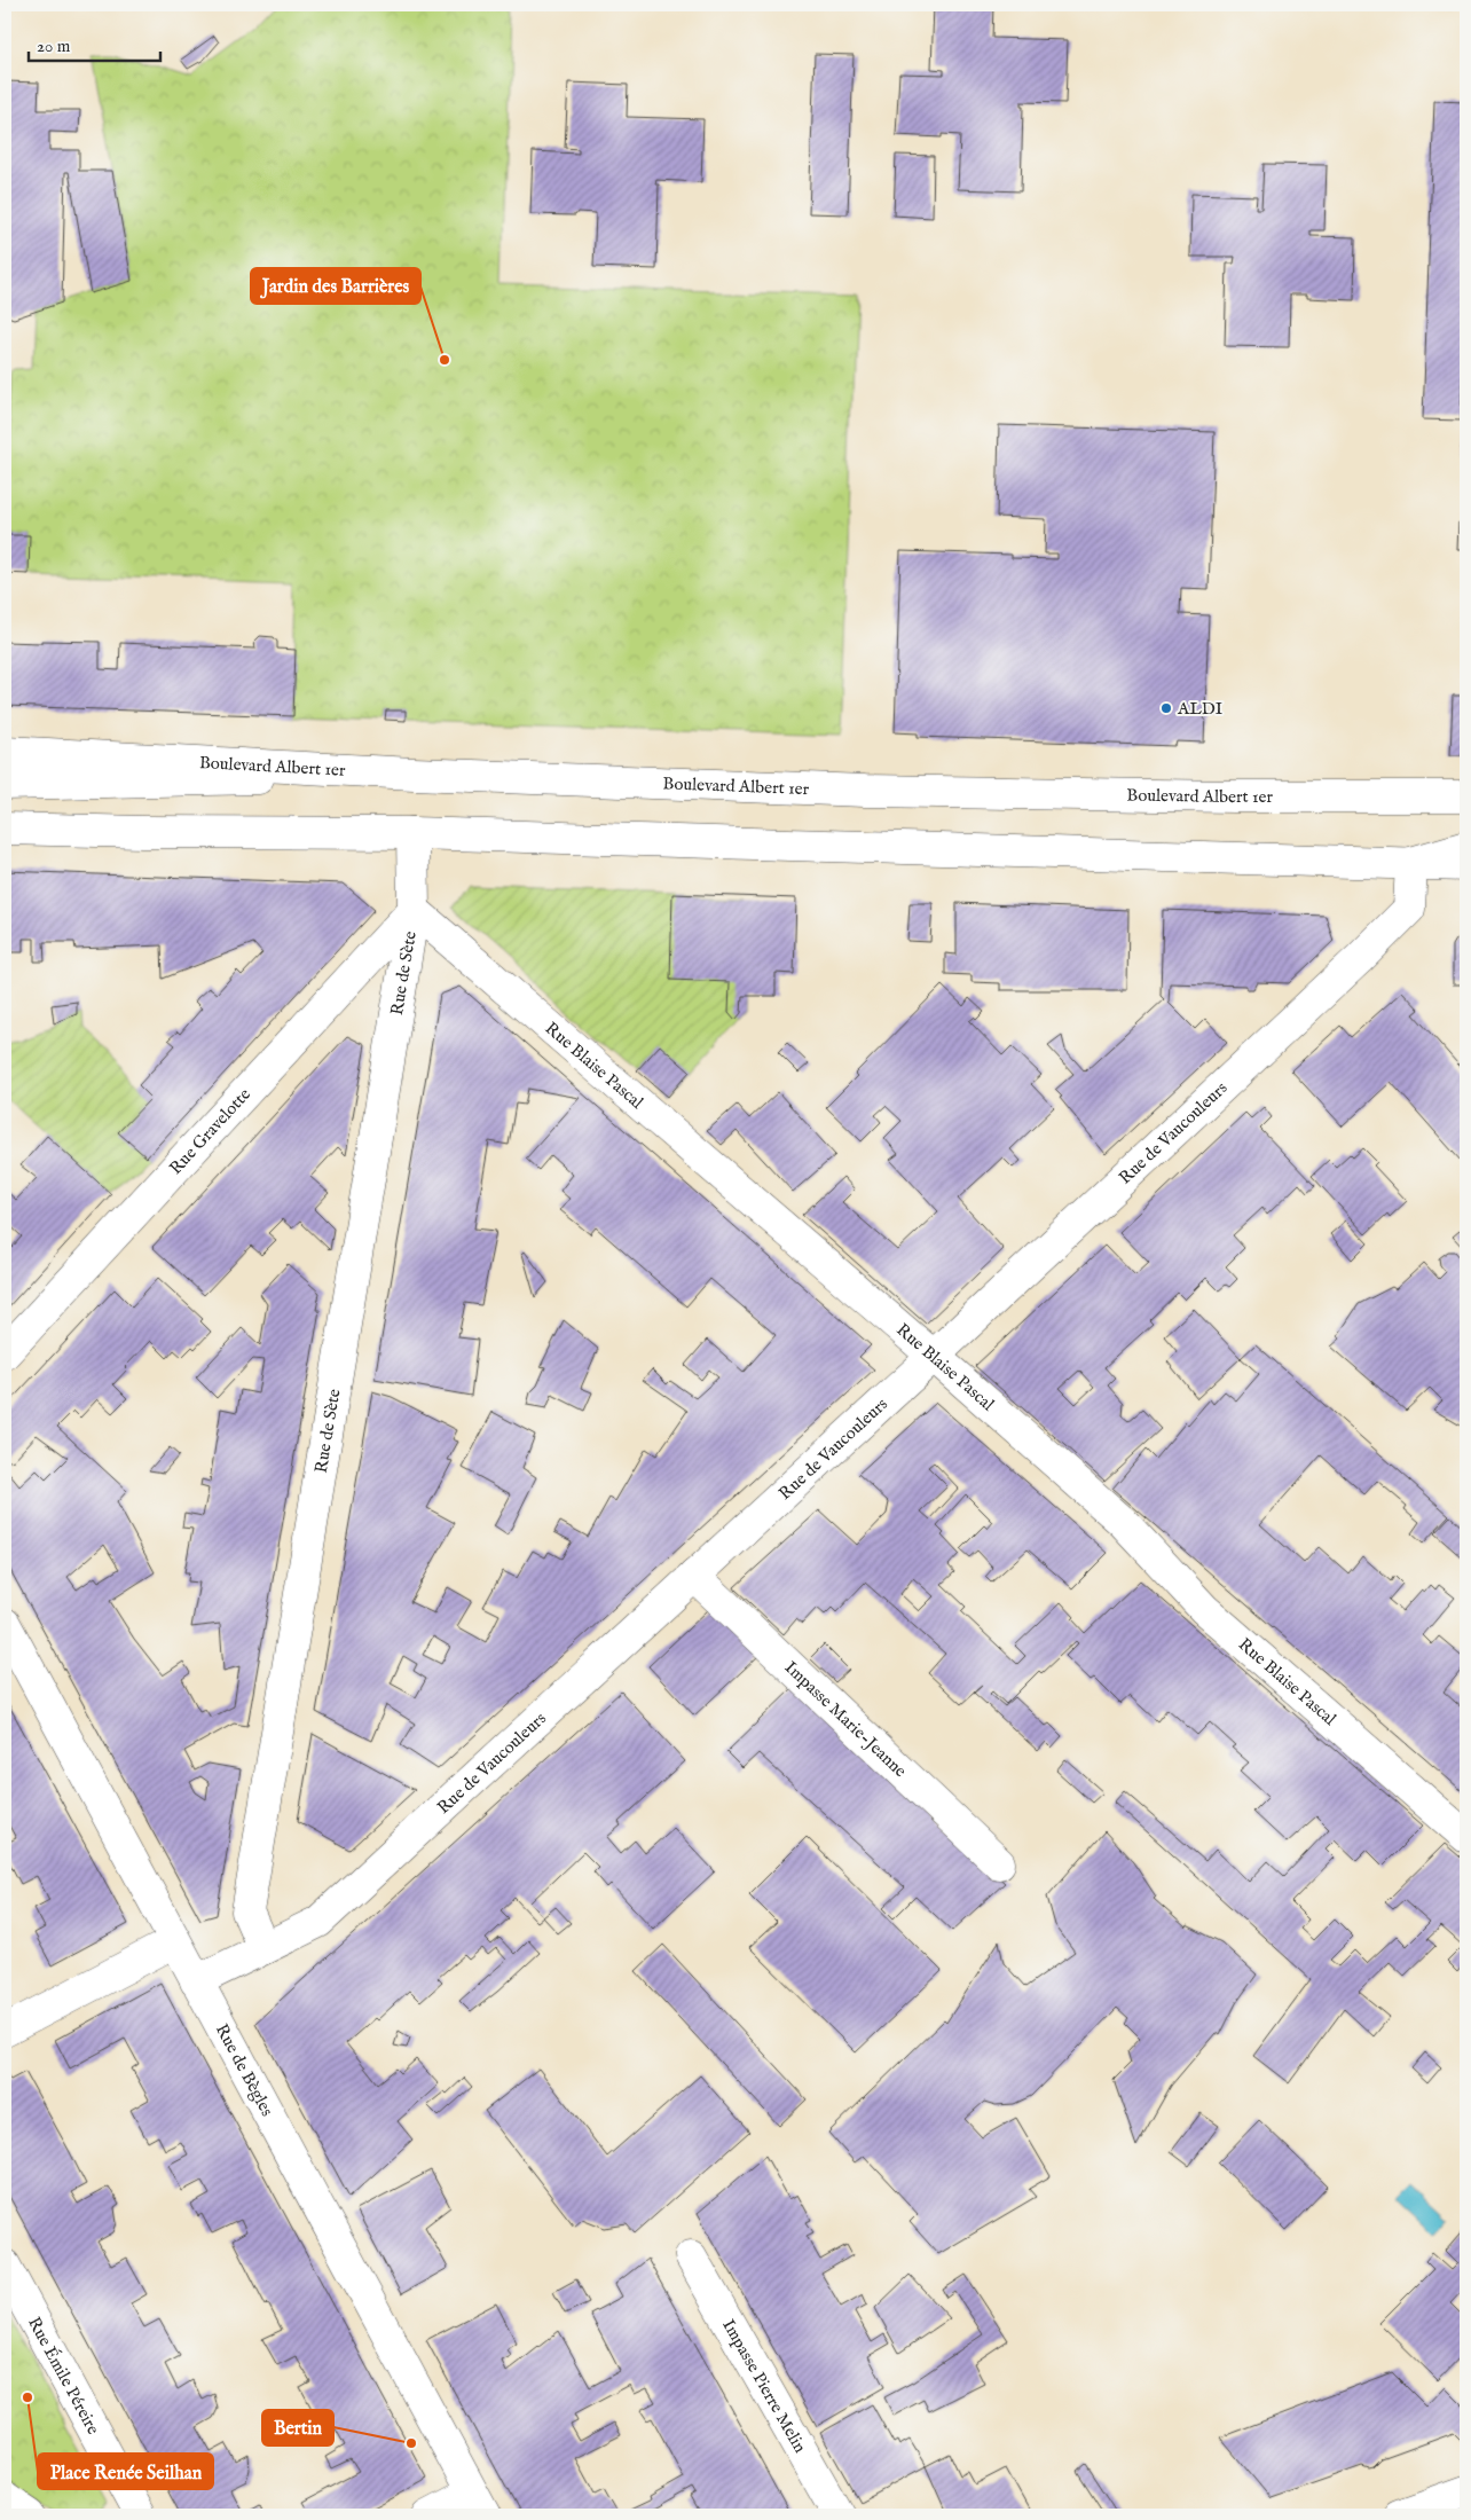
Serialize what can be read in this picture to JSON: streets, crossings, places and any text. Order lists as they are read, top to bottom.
{
  "streets": {
    "street": [
      "Boulevard Albert 1er",
      "Rue de Sète",
      "Rue Blaise Pascal",
      "Rue Gravelotte",
      "Rue de Vaucouleurs",
      "Impasse Marie-Jeanne",
      "Rue de Bègles",
      "Rue Émile Péreire",
      "Impasse Pierre Melin"
    ]
  },
  "crossings": [
    ["Rue de Sète", "Rue Blaise Pascal"],
    ["Rue de Sète", "Rue Gravelotte"],
    ["Rue de Sète", "Rue de Vaucouleurs"],
    ["Rue Blaise Pascal", "Rue Gravelotte"],
    ["Rue Blaise Pascal", "Rue de Vaucouleurs"],
    ["Rue de Vaucouleurs", "Impasse Marie-Jeanne"],
    ["Rue de Vaucouleurs", "Rue de Bègles"]
  ],
  "places": [
    "Jardin des Barrières",
    "ALDI",
    "Place Renée Seilhan",
    "Bertin"
  ],
  "scale_bar": "20 m"
}
